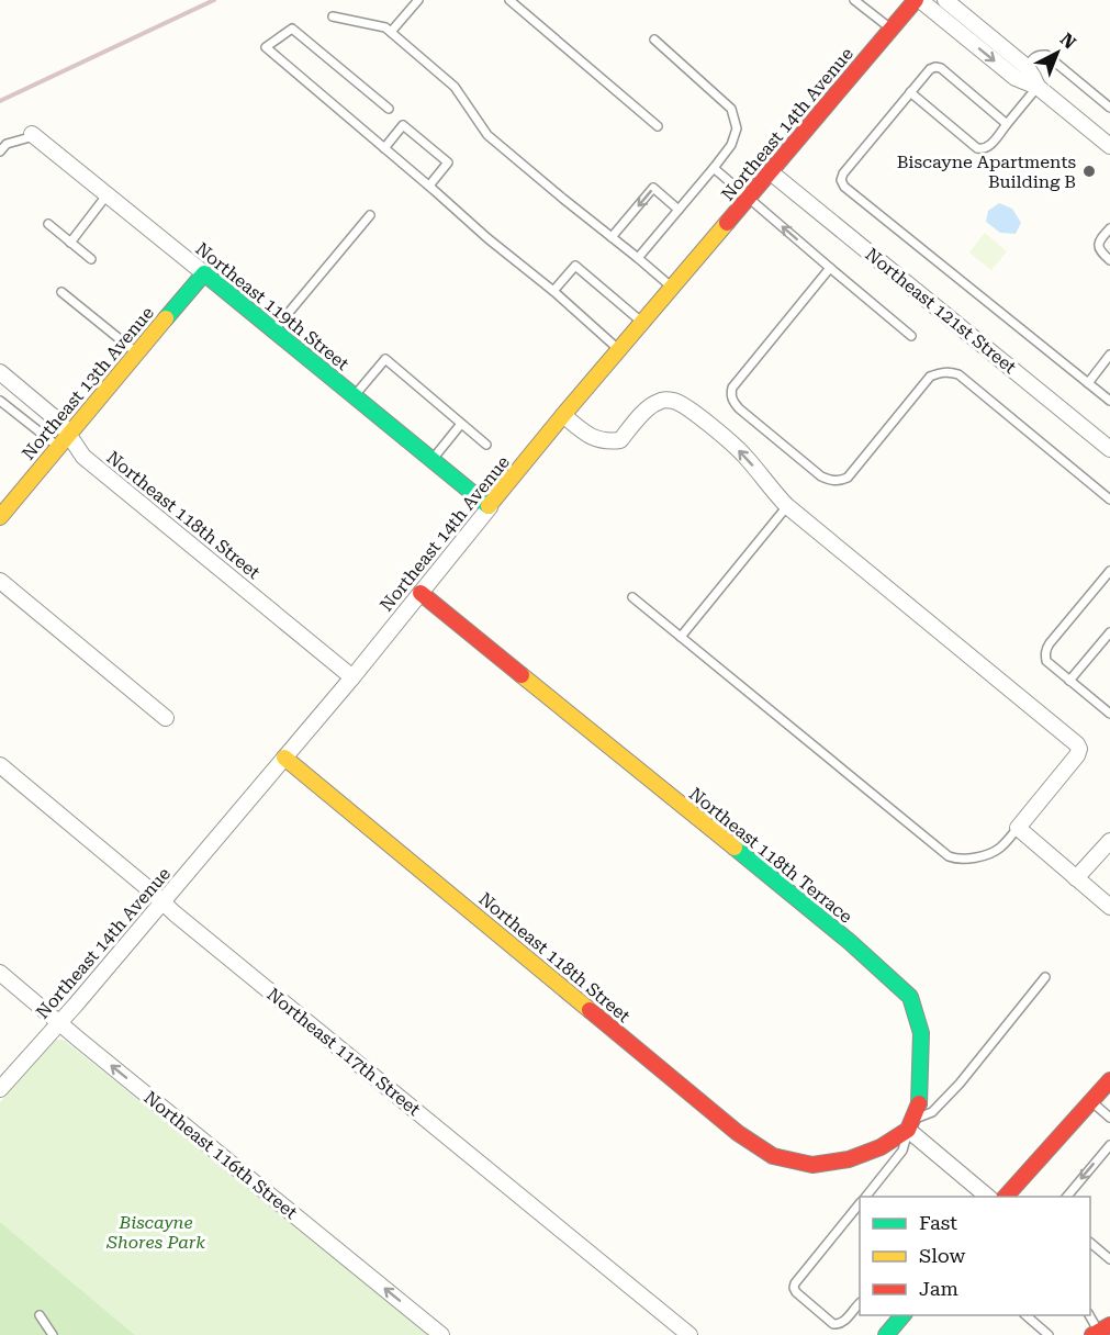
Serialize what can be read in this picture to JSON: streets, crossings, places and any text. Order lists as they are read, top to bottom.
{
  "streets": {
    "street": [
      "Northeast 14th Avenue",
      "Northeast 119th Street",
      "Northeast 121st Street",
      "Northeast 13th Avenue",
      "Northeast 118th Street",
      "Northeast 118th Terrace",
      "Northeast 117th Street",
      "Northeast 116th Street"
    ]
  },
  "crossings": [
    ["Northeast 14th Avenue", "Northeast 119th Street"],
    ["Northeast 14th Avenue", "Northeast 121st Street"],
    ["Northeast 14th Avenue", "Northeast 118th Street"],
    ["Northeast 14th Avenue", "Northeast 118th Terrace"],
    ["Northeast 14th Avenue", "Northeast 117th Street"],
    ["Northeast 14th Avenue", "Northeast 116th Street"],
    ["Northeast 119th Street", "Northeast 13th Avenue"],
    ["Northeast 13th Avenue", "Northeast 118th Street"],
    ["Northeast 118th Street", "Northeast 118th Terrace"]
  ],
  "one_way": ["Northeast 116th Street"],
  "parks": ["Biscayne Shores Park"],
  "places": ["Biscayne Apartments Building B"],
  "legend": ["Fast", "Slow", "Jam"],
  "north": "top right"
}
